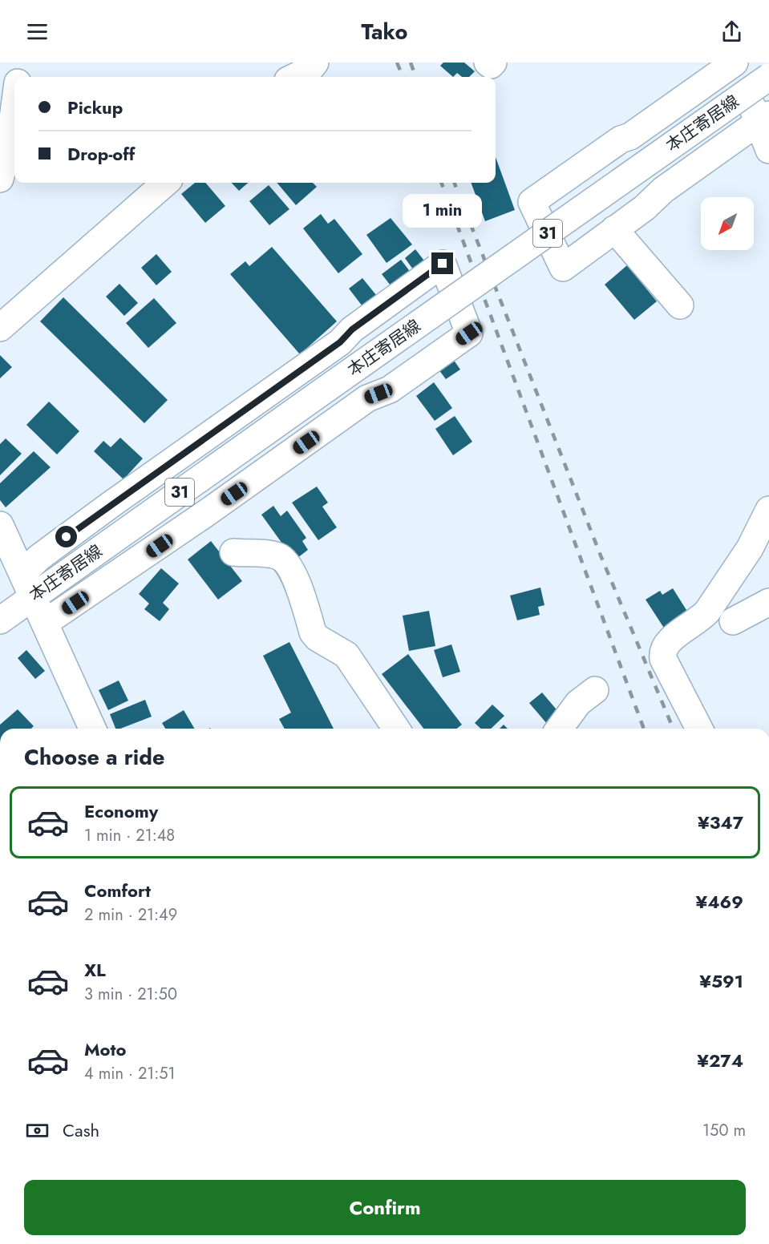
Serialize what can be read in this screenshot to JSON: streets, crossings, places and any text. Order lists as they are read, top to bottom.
{
  "streets": {
    "main road": ["本庄寄居線", "31"]
  },
  "north": "bottom left",
  "page": {
    "header": "Tako",
    "banner": ["Pickup", "Drop-off"],
    "bubble": "1 min",
    "heading": "Choose a ride",
    "list": [
      {
        "name": "Economy",
        "note": "1 min · 21:48",
        "value": "¥347"
      },
      {
        "name": "Comfort",
        "note": "2 min · 21:49",
        "value": "¥469"
      },
      {
        "name": "XL",
        "note": "3 min · 21:50",
        "value": "¥591"
      },
      {
        "name": "Moto",
        "note": "4 min · 21:51",
        "value": "¥274"
      }
    ],
    "pay": ["Cash", "150 m"],
    "buttons": "Confirm"
  }
}
